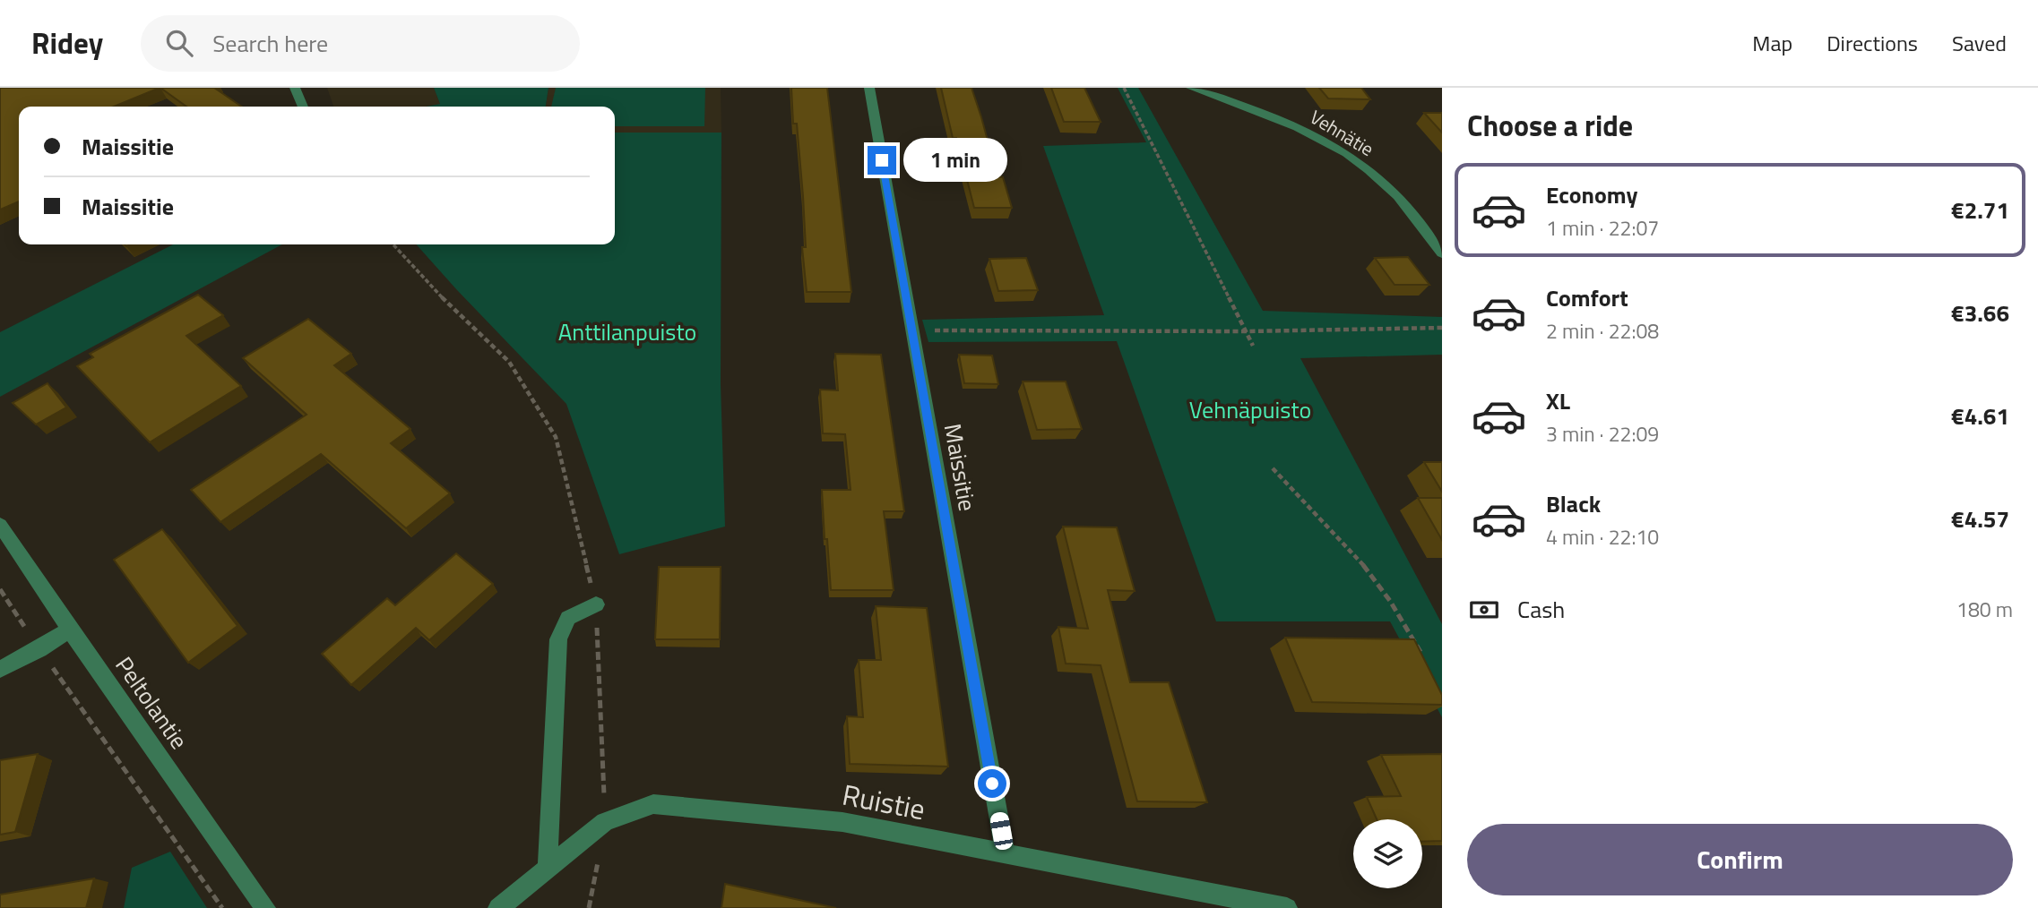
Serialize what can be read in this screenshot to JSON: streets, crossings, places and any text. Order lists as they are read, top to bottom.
{
  "streets": {
    "street": [
      "Vehnätie",
      "Maissitie",
      "Peltolantie",
      "Ruistie"
    ]
  },
  "crossings": [
    ["Maissitie", "Ruistie"]
  ],
  "parks": ["Anttilanpuisto", "Vehnäpuisto"],
  "page": {
    "header": "Ridey",
    "search": "Search here",
    "nav": ["Map", "Directions", "Saved"],
    "heading": "Choose a ride",
    "banner": ["Maissitie", "Maissitie"],
    "bubble": "1 min",
    "list": [
      {
        "name": "Economy",
        "note": "1 min · 22:07",
        "value": "€2.71"
      },
      {
        "name": "Comfort",
        "note": "2 min · 22:08",
        "value": "€3.66"
      },
      {
        "name": "XL",
        "note": "3 min · 22:09",
        "value": "€4.61"
      },
      {
        "name": "Black",
        "note": "4 min · 22:10",
        "value": "€4.57"
      }
    ],
    "pay": ["Cash", "180 m"],
    "buttons": "Confirm"
  }
}
